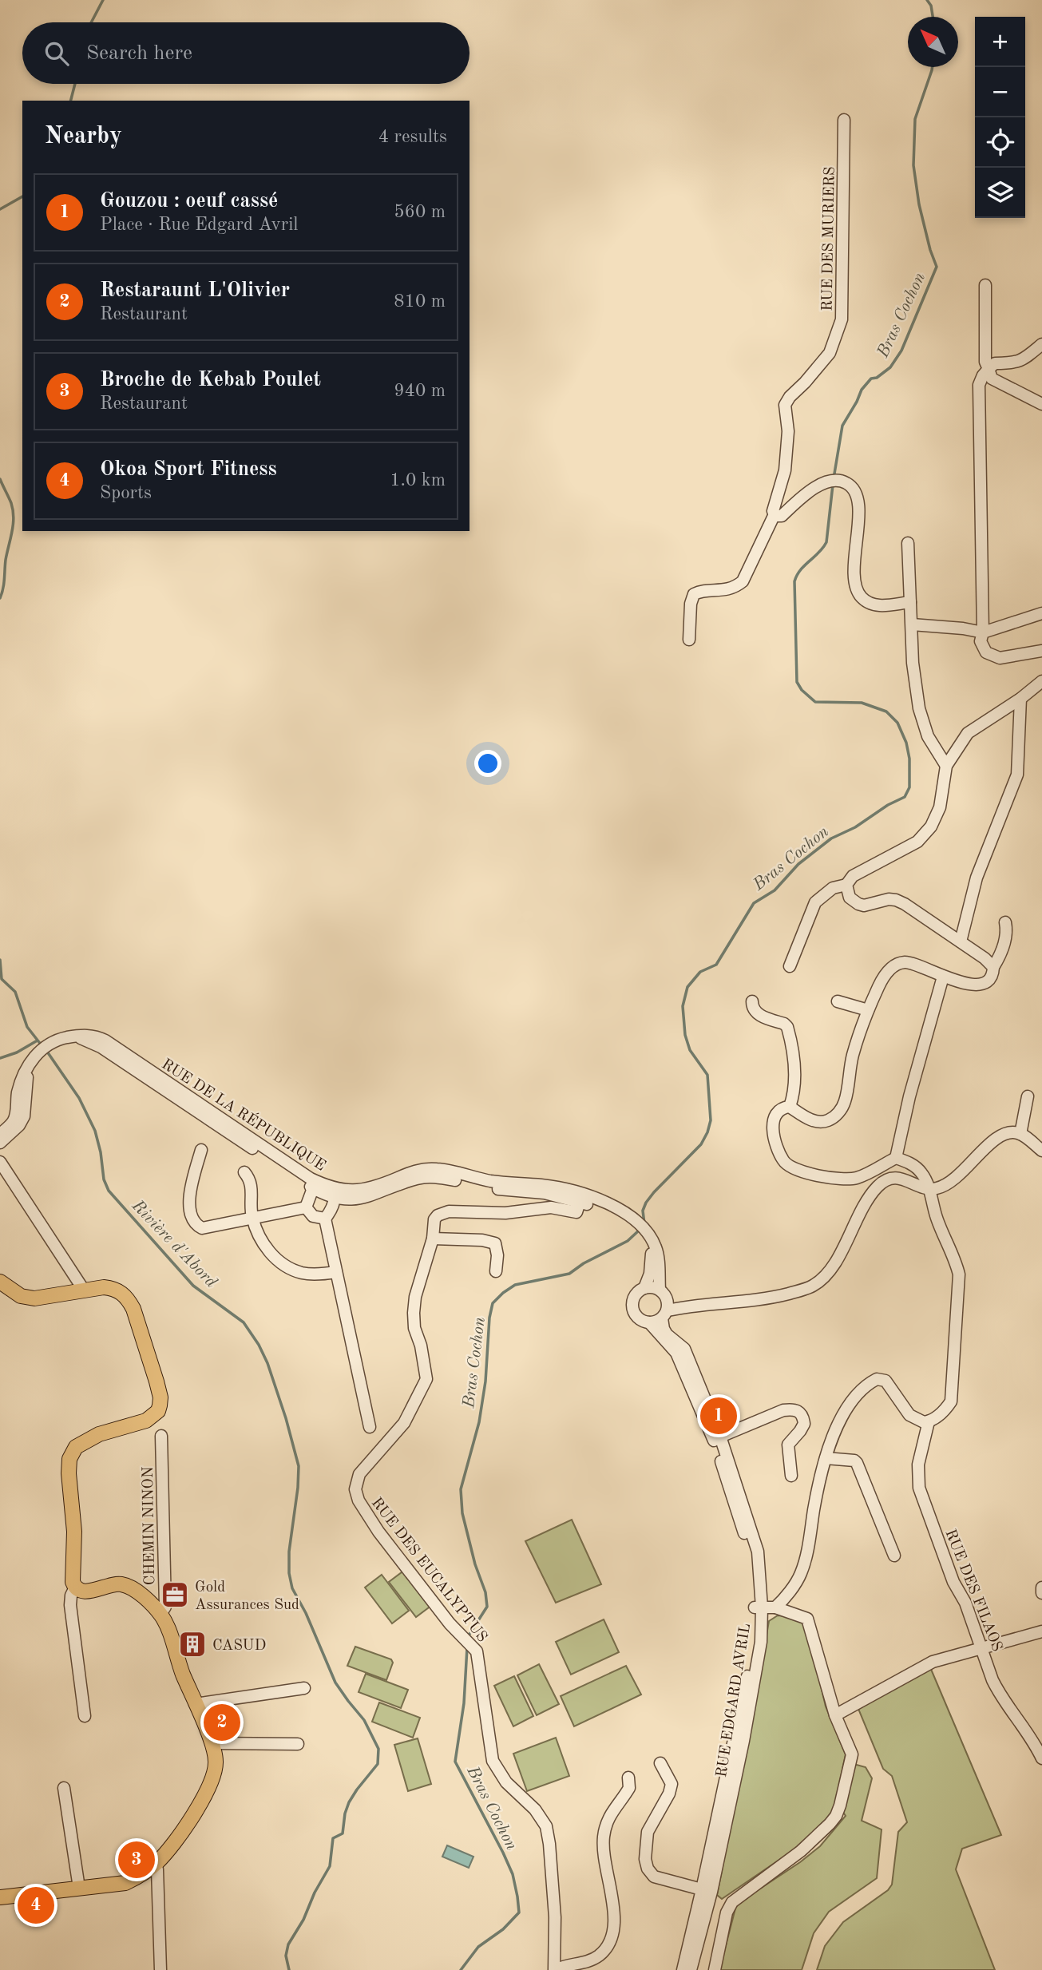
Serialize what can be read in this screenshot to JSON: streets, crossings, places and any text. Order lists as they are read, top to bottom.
{
  "streets": {
    "street": [
      "RUE DES MURIERS",
      "RUE DE LA RÉPUBLIQUE",
      "CHEMIN NINON",
      "RUE DES EUCALYPTUS",
      "RUE DES FILAOS",
      "RUE EDGARD AVRIL"
    ]
  },
  "water": ["Bras Cochon", "Rivière d'Abord"],
  "places": {
    "office": ["Gold Assurances Sud"],
    "building": ["CASUD"]
  },
  "north": "top left",
  "page": {
    "map_buttons": ["+", "−"],
    "search": "Search here",
    "heading": ["Nearby", "4 results"],
    "list": [
      {
        "mark": "1",
        "name": "Gouzou : oeuf cassé",
        "note": "Place · Rue Edgard Avril",
        "value": "560 m"
      },
      {
        "mark": "2",
        "name": "Restaraunt L'Olivier",
        "note": "Restaurant",
        "value": "810 m"
      },
      {
        "mark": "3",
        "name": "Broche de Kebab Poulet",
        "note": "Restaurant",
        "value": "940 m"
      },
      {
        "mark": "4",
        "name": "Okoa Sport Fitness",
        "note": "Sports",
        "value": "1.0 km"
      }
    ],
    "pins": [
      "1",
      "2",
      "3",
      "4"
    ]
  }
}
